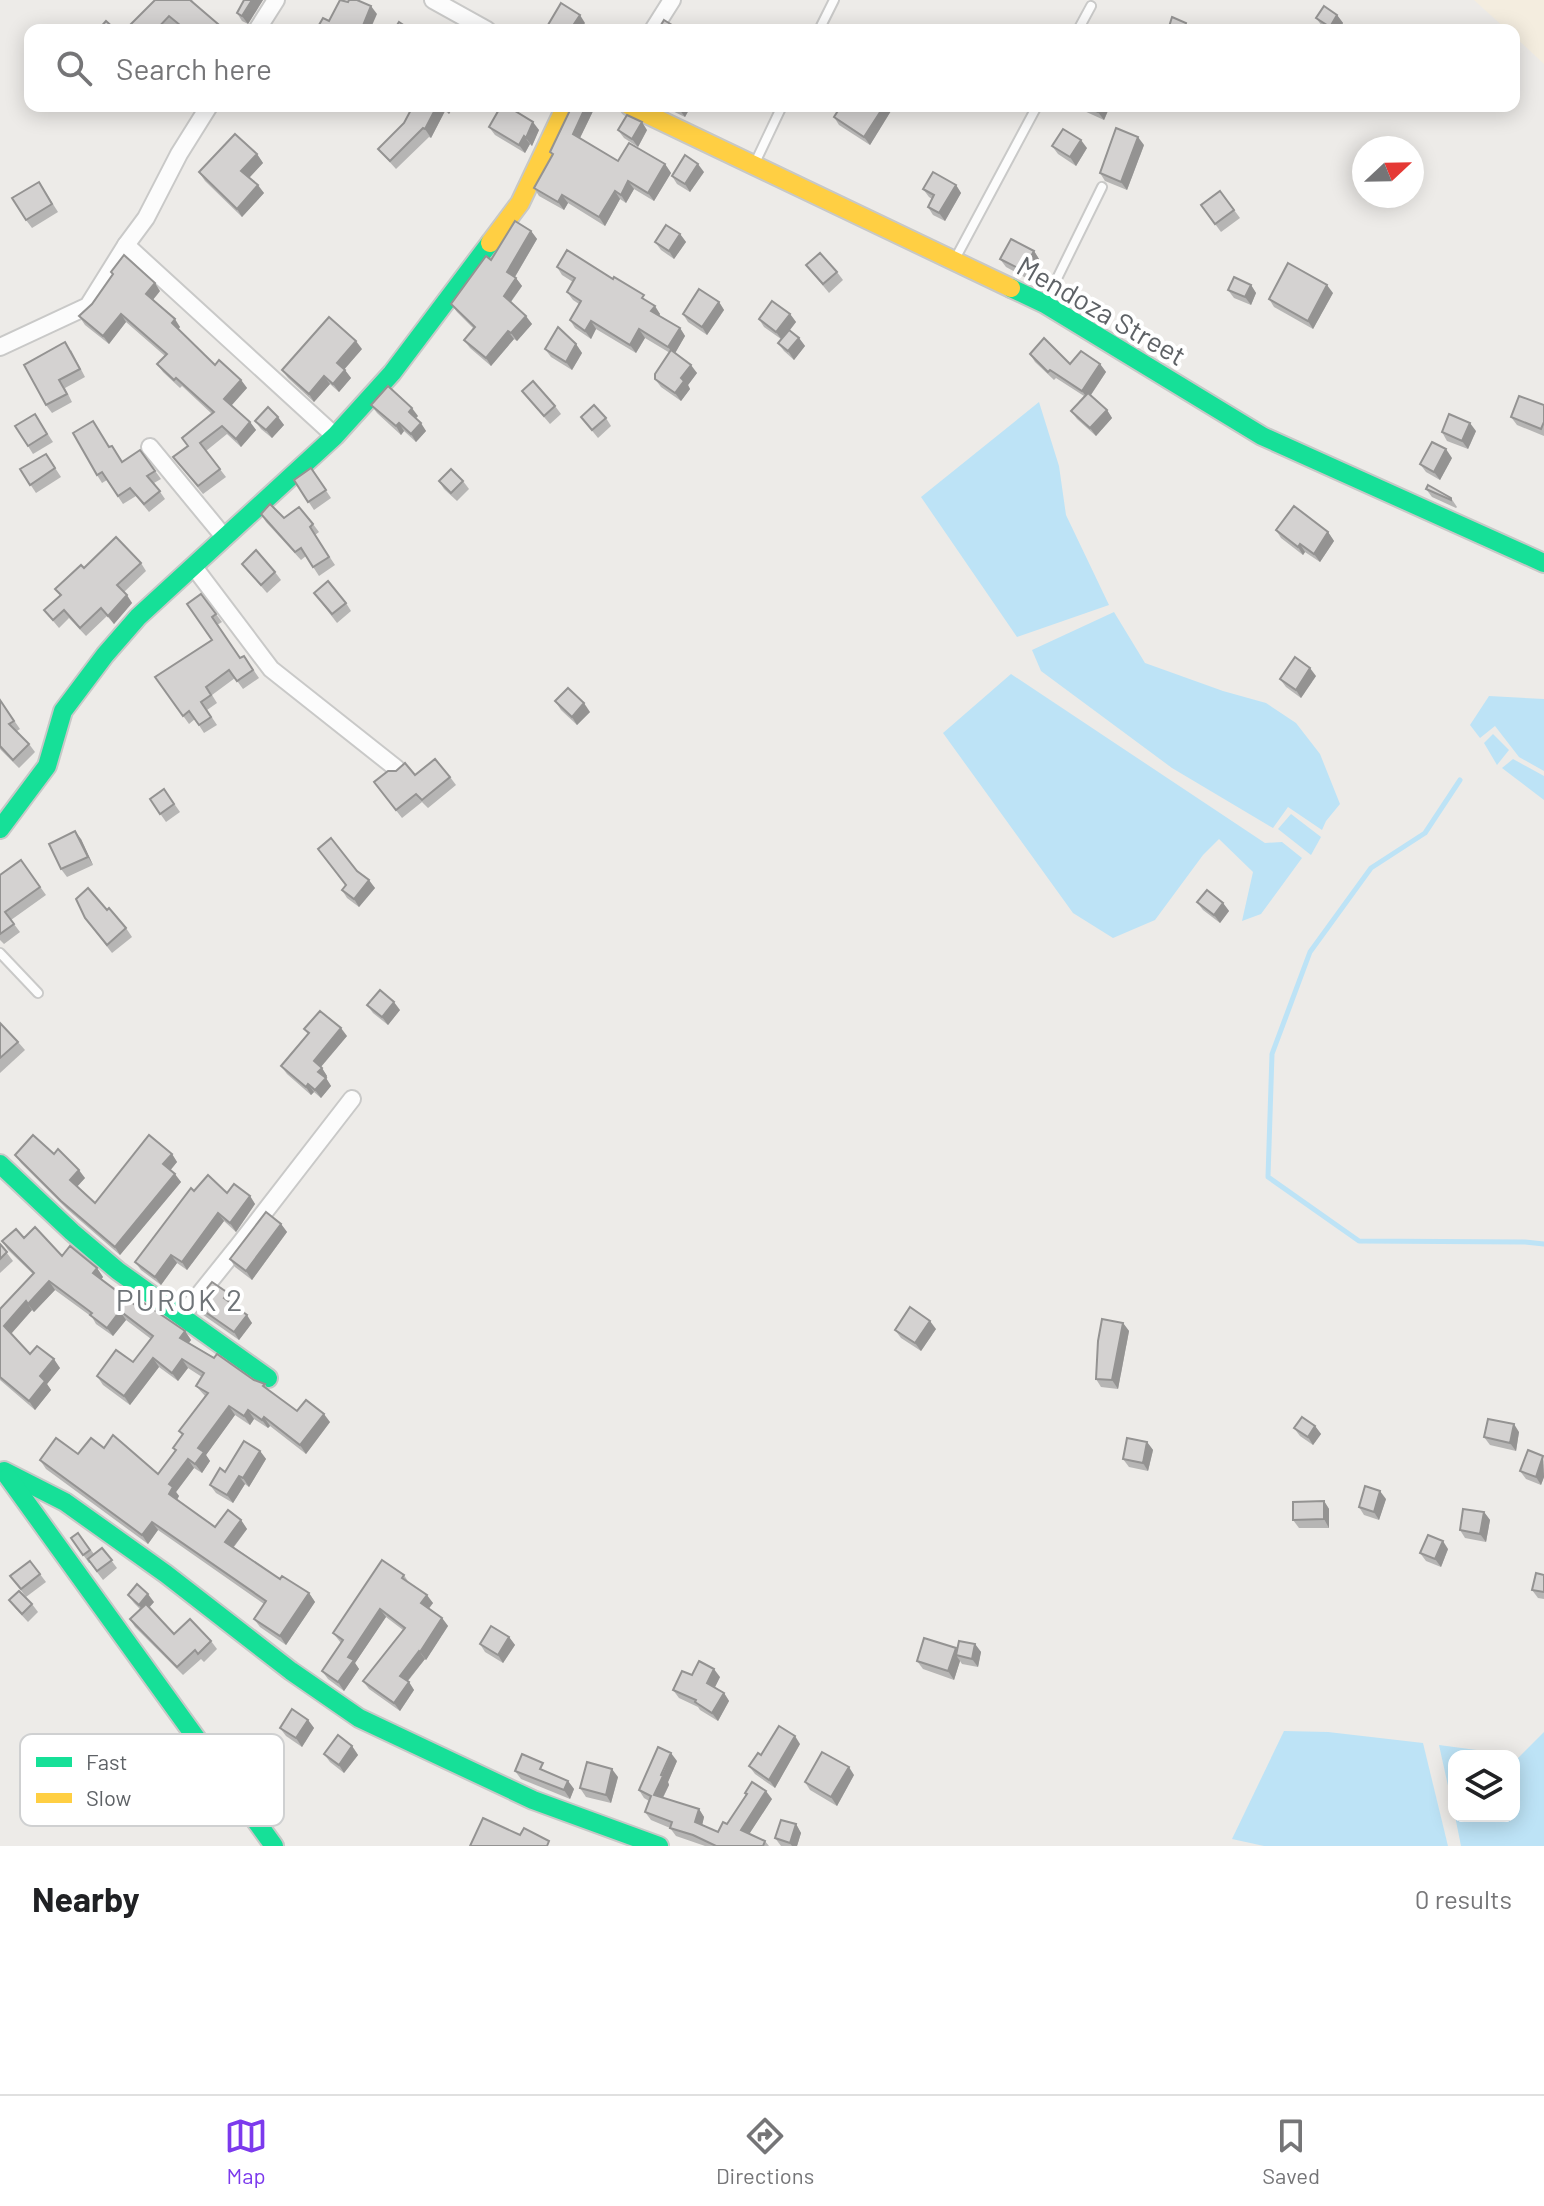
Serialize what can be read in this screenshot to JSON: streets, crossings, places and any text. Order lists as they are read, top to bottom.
{
  "streets": {
    "street": ["Mendoza Street"]
  },
  "districts": ["PUROK 2"],
  "legend": ["Fast", "Slow"],
  "north": "right",
  "page": {
    "search": "Search here",
    "heading": ["Nearby", "0 results"],
    "nav": ["Map", "Directions", "Saved"]
  }
}
